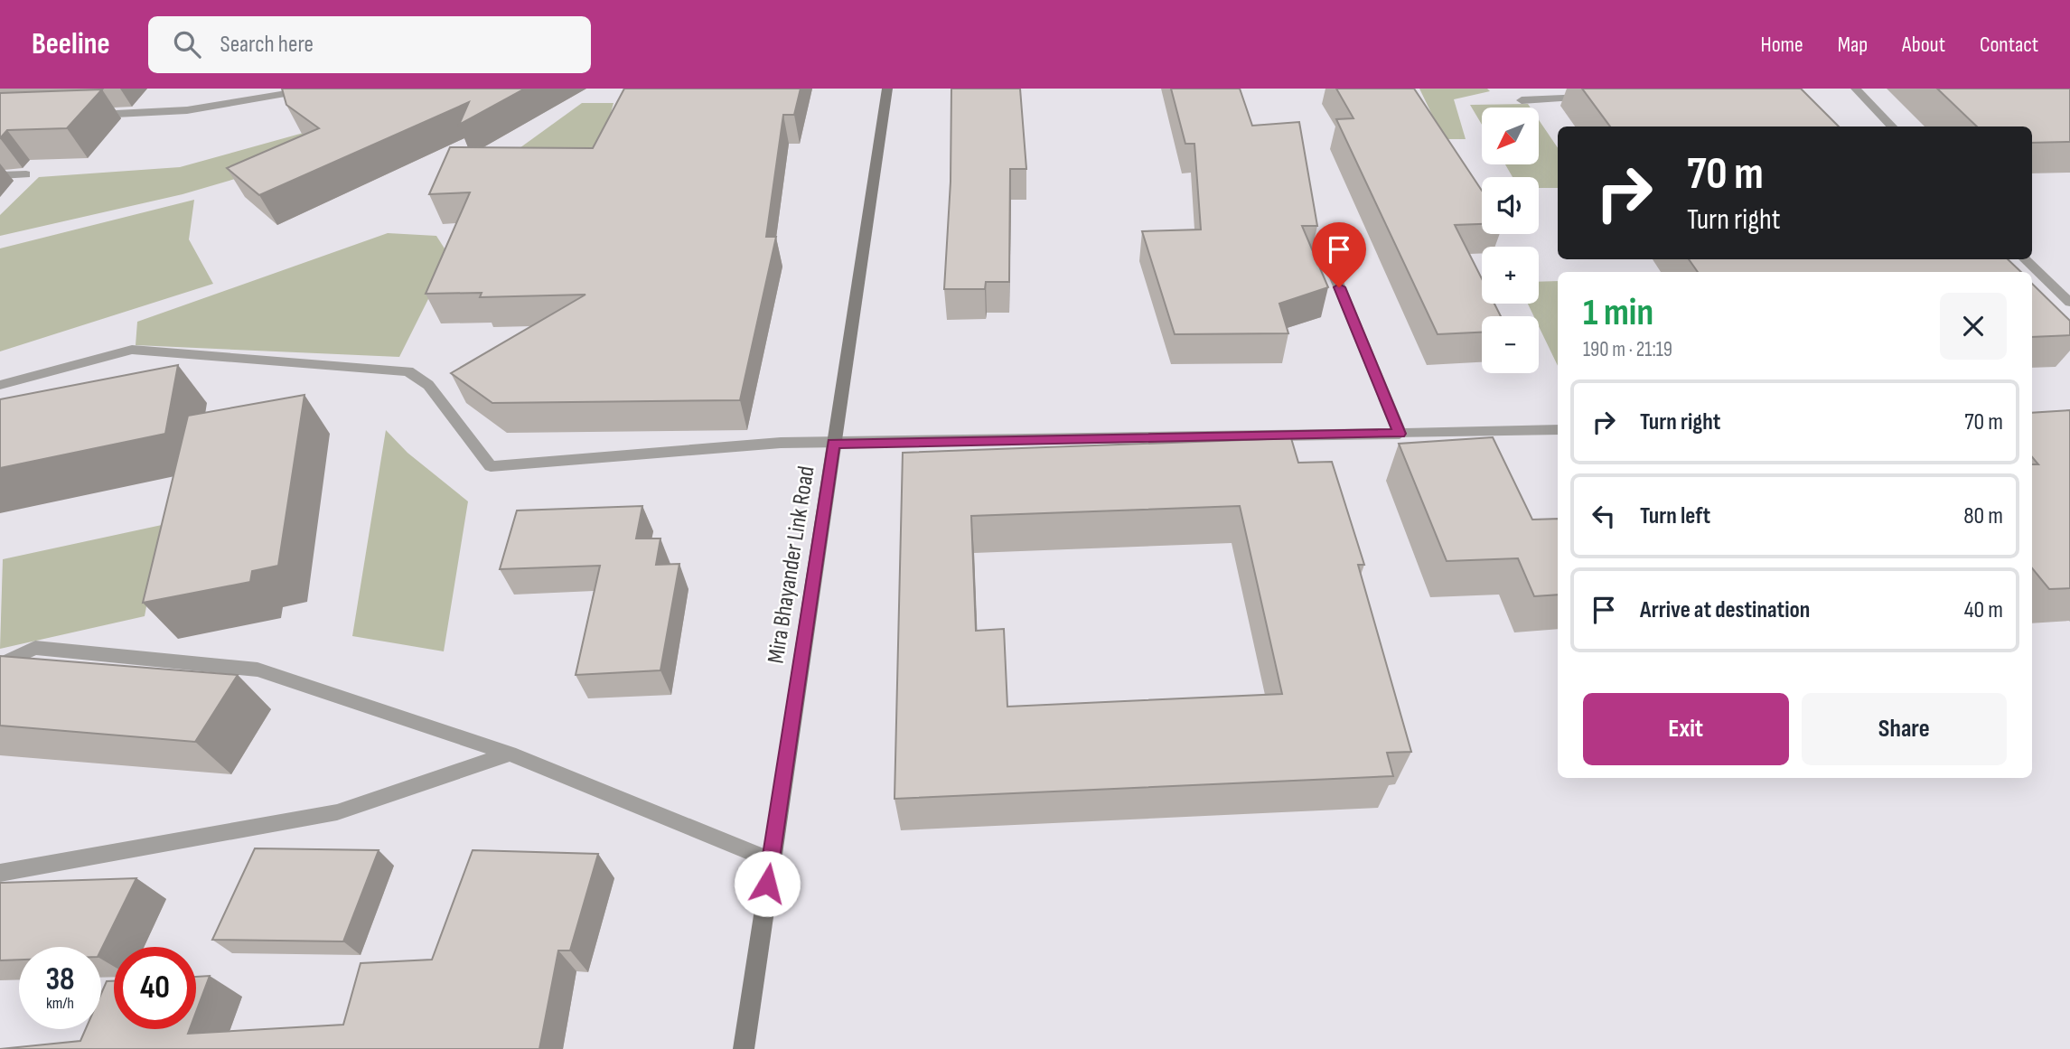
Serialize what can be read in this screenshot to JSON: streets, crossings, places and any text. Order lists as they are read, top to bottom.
{
  "streets": {
    "street": ["Mira Bhayander Link Road"]
  },
  "north": "bottom left",
  "page": {
    "header": "Beeline",
    "search": "Search here",
    "nav": [
      "Home",
      "Map",
      "About",
      "Contact"
    ],
    "map_buttons": ["+", "−"],
    "turn": ["70 m", "Turn right"],
    "heading": ["1 min", "190 m · 21:19"],
    "list": [
      {
        "name": "Turn right",
        "value": "70 m"
      },
      {
        "name": "Turn left",
        "value": "80 m"
      },
      {
        "name": "Arrive at destination",
        "value": "40 m"
      }
    ],
    "buttons": ["Exit", "Share"],
    "speed": "38 km/h",
    "limit": "40"
  }
}
